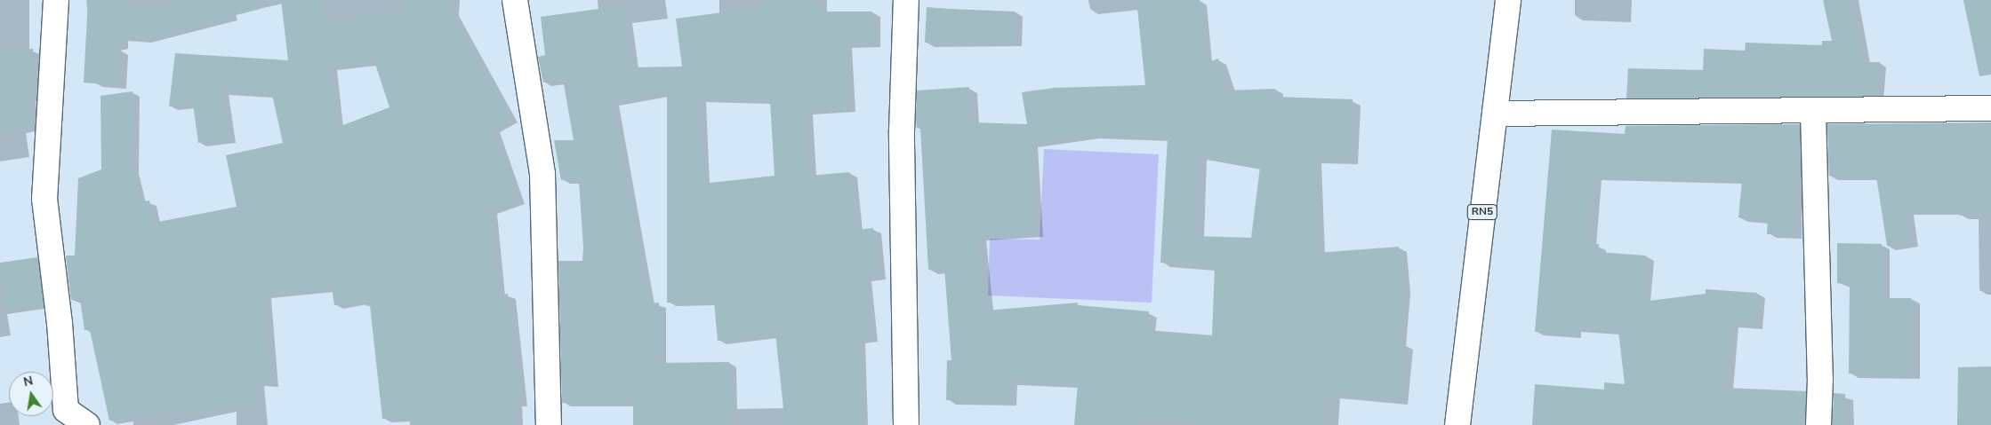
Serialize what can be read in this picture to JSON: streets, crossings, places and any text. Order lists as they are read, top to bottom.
{
  "streets": {
    "main road": ["RN5"]
  },
  "north": "top"
}
